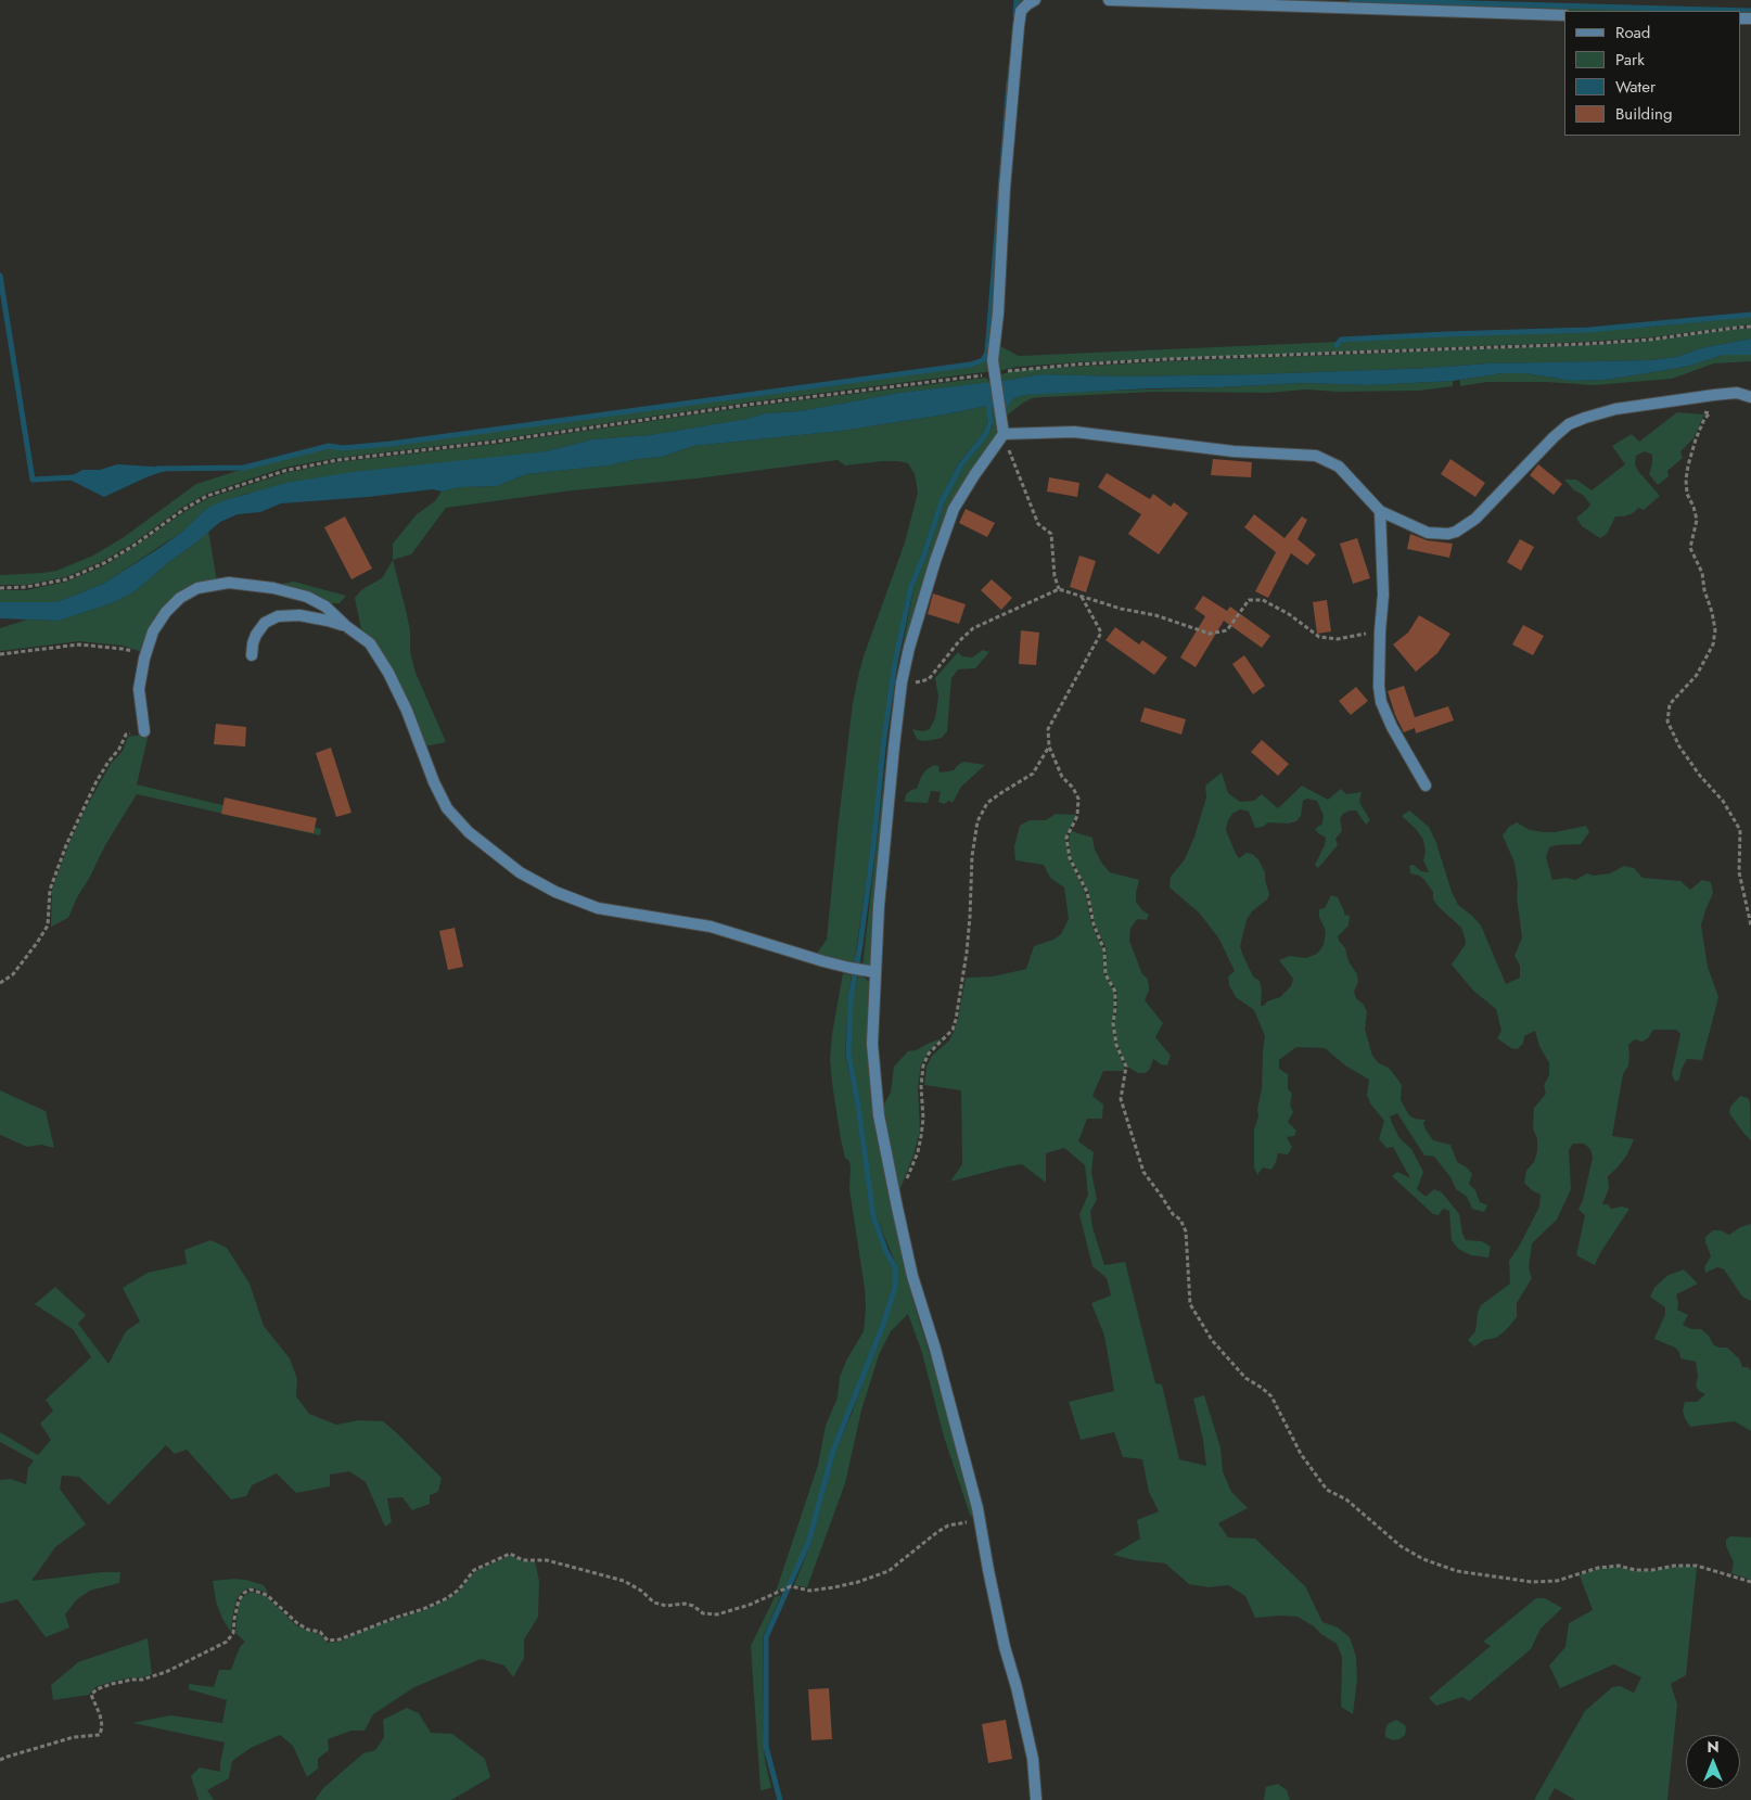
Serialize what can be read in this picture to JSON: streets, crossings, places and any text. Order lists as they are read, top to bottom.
{
  "legend": [
    "Road",
    "Park",
    "Water",
    "Building"
  ],
  "north": "top"
}
